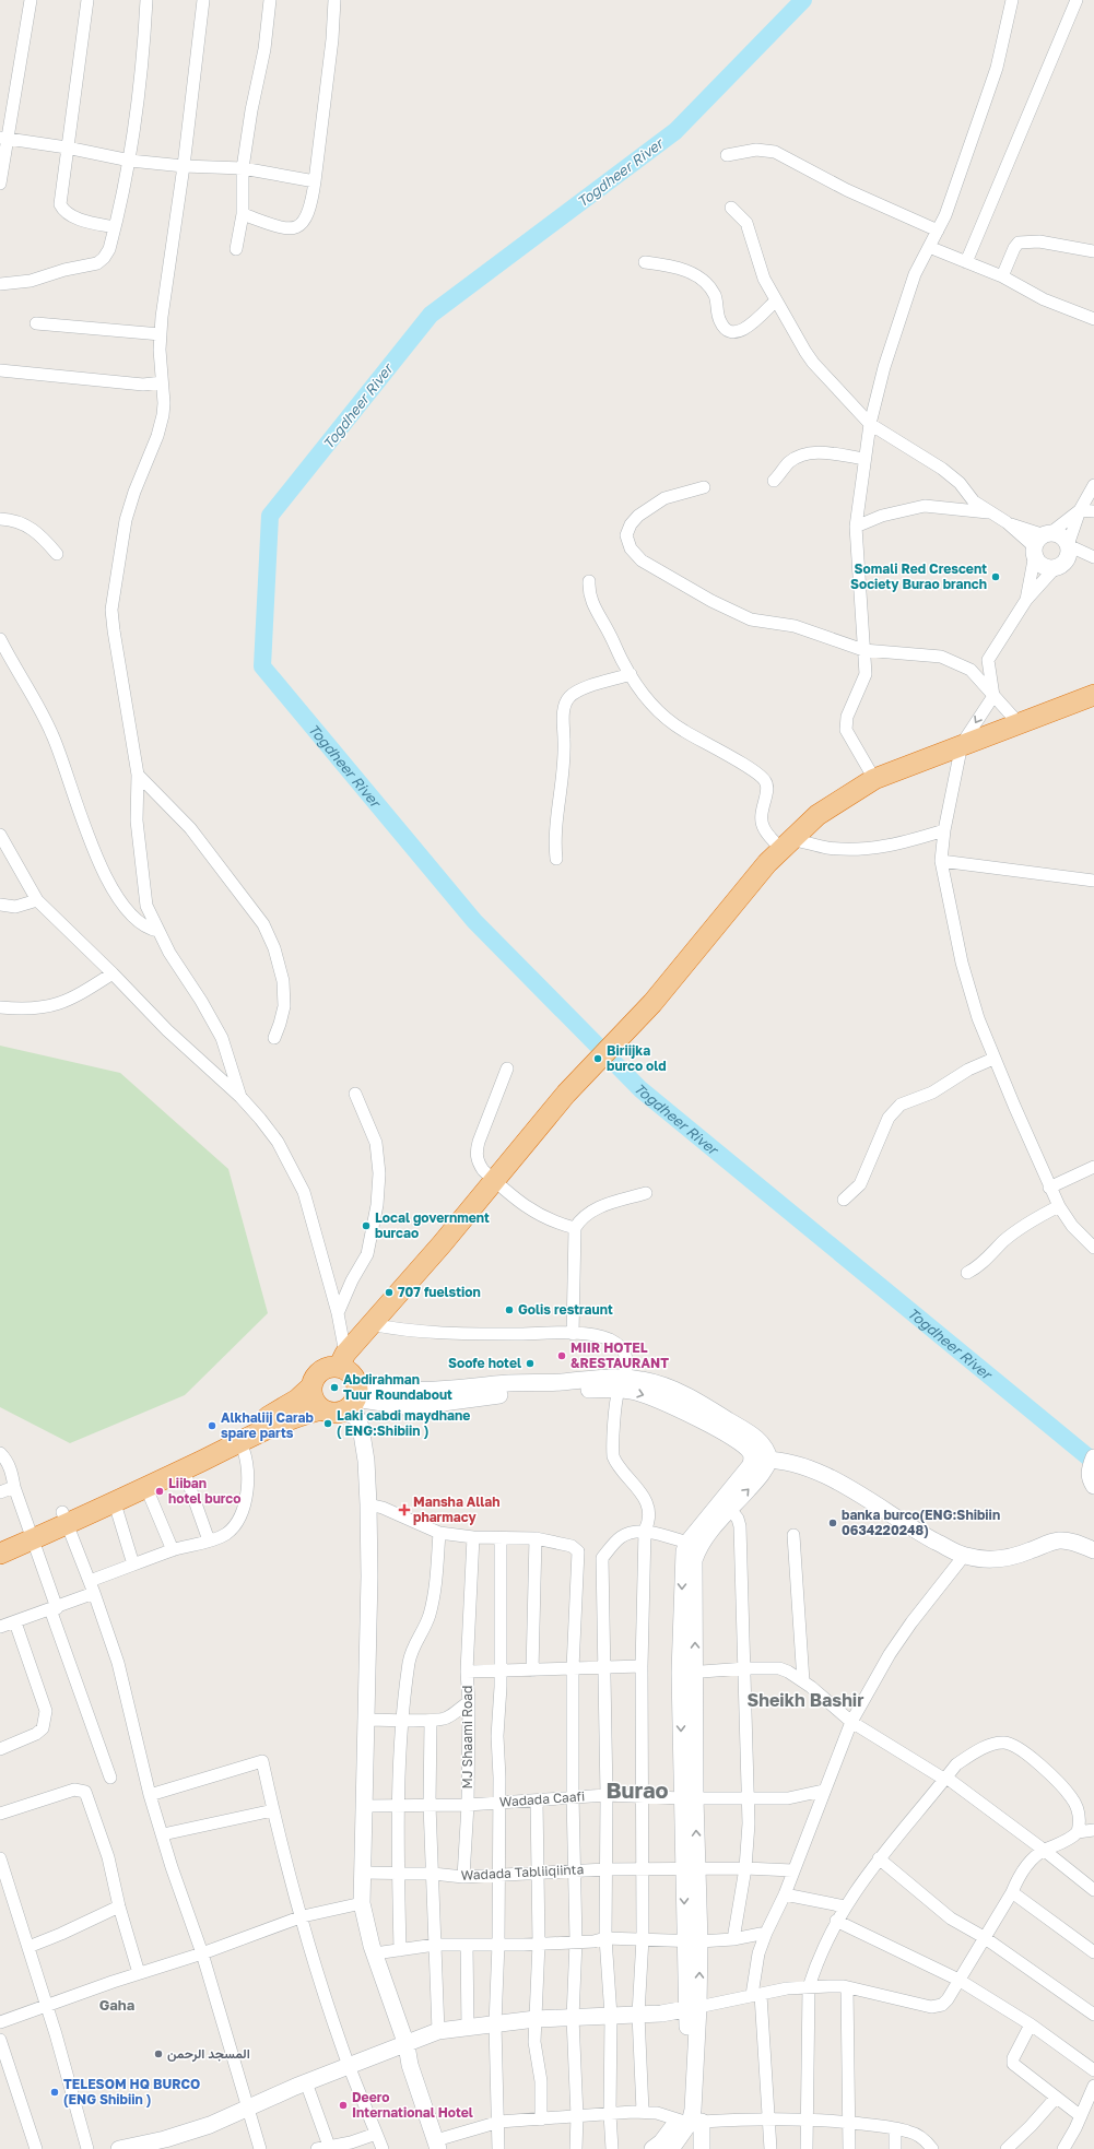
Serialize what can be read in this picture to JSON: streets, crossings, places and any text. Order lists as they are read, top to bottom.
{
  "streets": {
    "street": ["MJ Shaami Road", "Wadada Caafi", "Wadada Tabliiqiinta"]
  },
  "crossings": [
    ["MJ Shaami Road", "Wadada Caafi"],
    ["MJ Shaami Road", "Wadada Tabliiqiinta"]
  ],
  "districts": ["Sheikh Bashir", "Burao", "Gaha"],
  "water": ["Togdheer River"],
  "places": {
    "other": [
      "Somali Red Crescent Society Burao branch",
      "Biriijka burco old",
      "Local government burcao",
      "707 fuelstion",
      "Golis restraunt",
      "MIIR HOTEL &RESTAURANT",
      "Soofe hotel",
      "Abdirahman Tuur Roundabout",
      "Laki cabdi maydhane ( ENG:Shibiin )",
      "Alkhaliij Carab spare parts",
      "Liiban hotel burco",
      "banka burco(ENG:Shibiin 0634220248)",
      "المسجد الرحمن",
      "TELESOM HQ BURCO (ENG Shibiin )",
      "Deero International Hotel"
    ],
    "health": ["Mansha Allah pharmacy"]
  }
}
